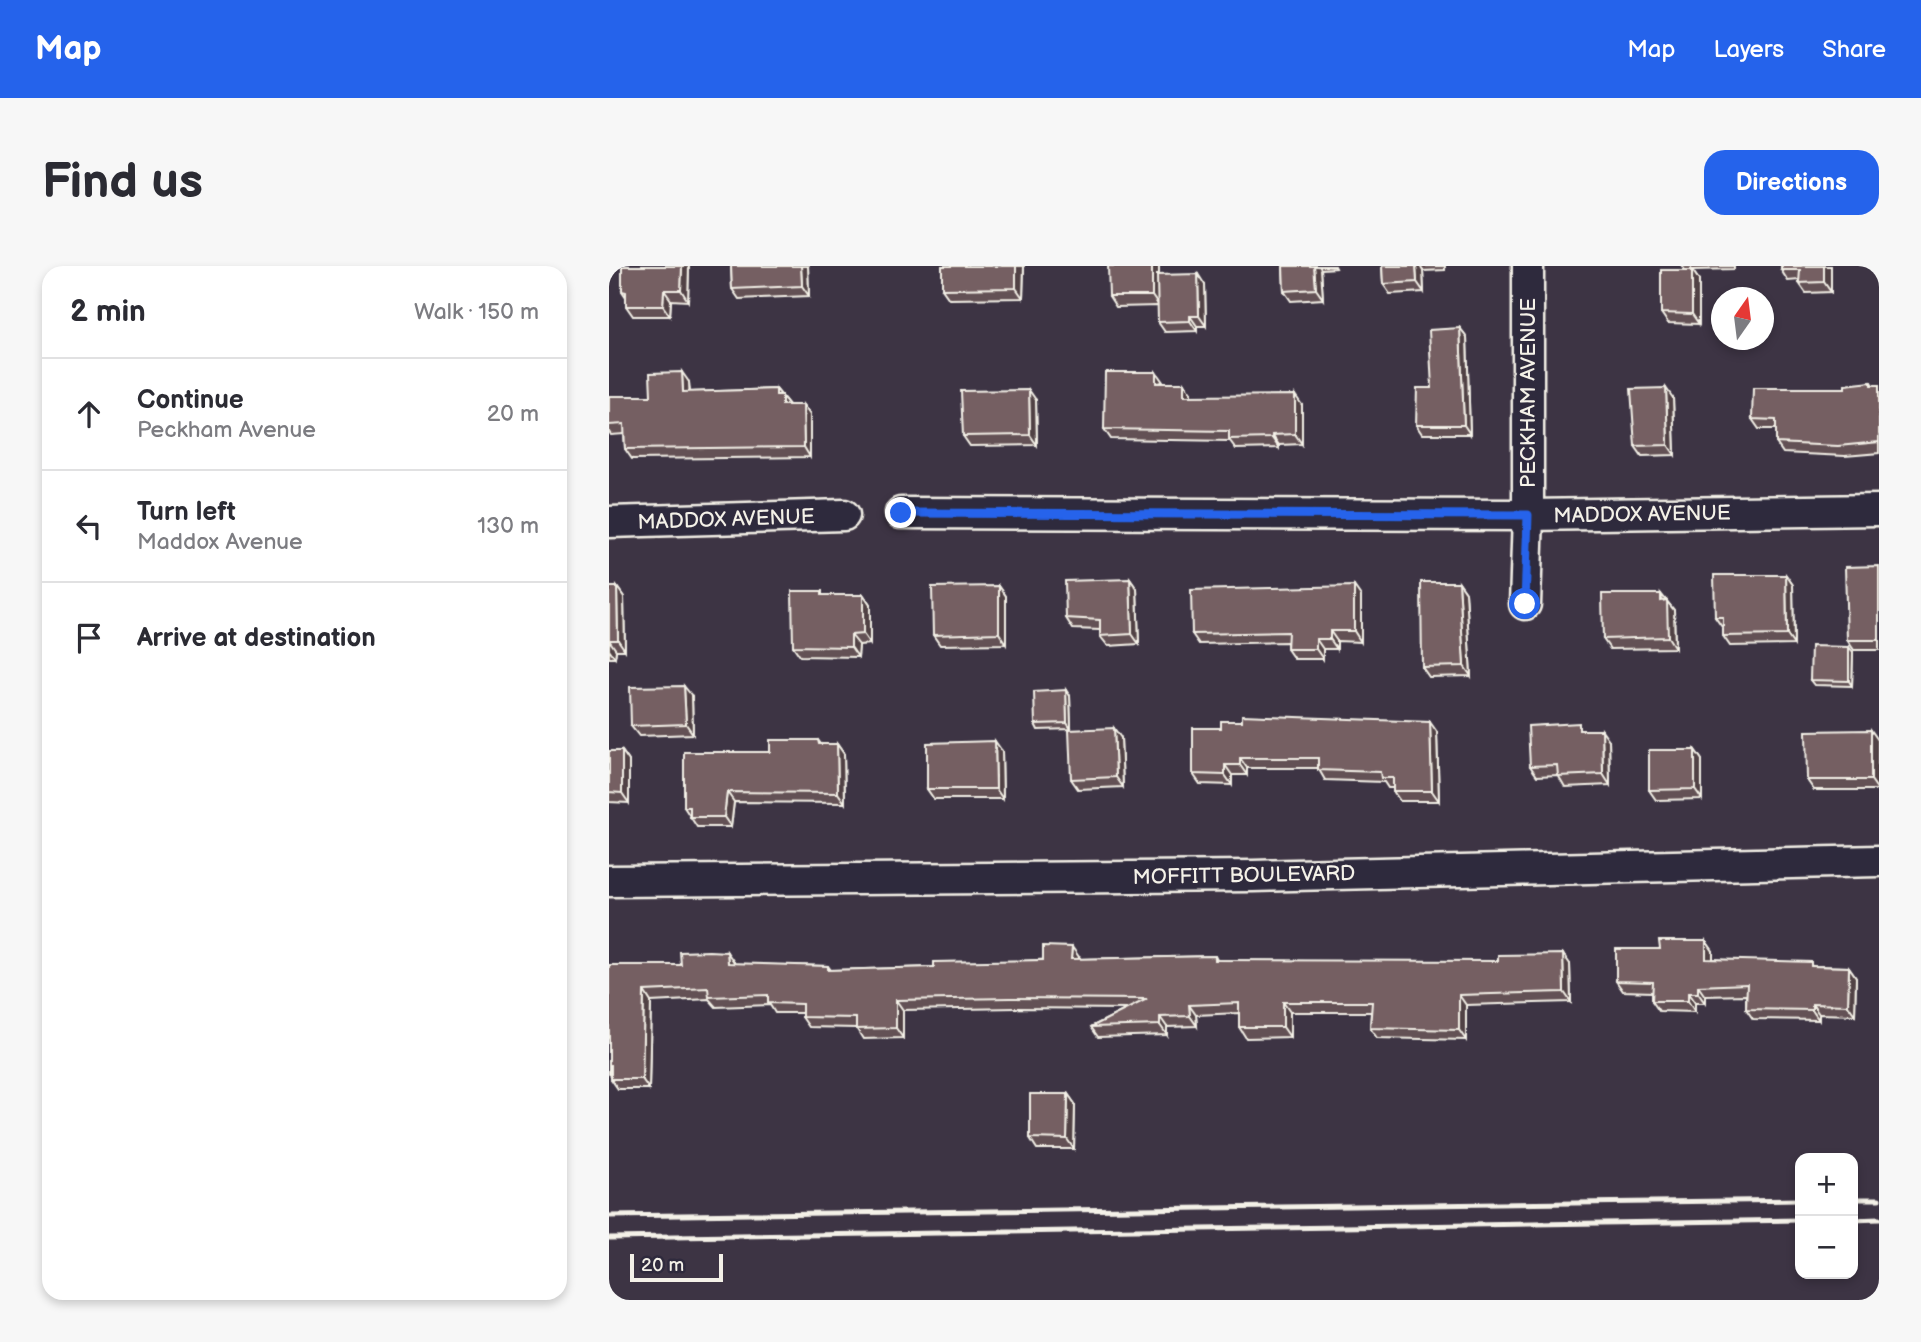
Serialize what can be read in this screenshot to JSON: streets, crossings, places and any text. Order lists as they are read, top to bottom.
{
  "streets": {
    "street": ["PECKHAM AVENUE", "MADDOX AVENUE", "MOFFITT BOULEVARD"]
  },
  "crossings": [
    ["PECKHAM AVENUE", "MADDOX AVENUE"]
  ],
  "scale_bar": "20 m",
  "north": "top",
  "page": {
    "header": "Map",
    "nav": ["Map", "Layers", "Share"],
    "buttons": "Directions",
    "title": "Find us",
    "heading": ["2 min", "Walk · 150 m"],
    "list": [
      ["Continue", "Peckham Avenue", "20 m"],
      ["Turn left", "Maddox Avenue", "130 m"],
      "Arrive at destination"
    ],
    "map_buttons": ["+", "−"],
    "scale": "20 m"
  }
}
